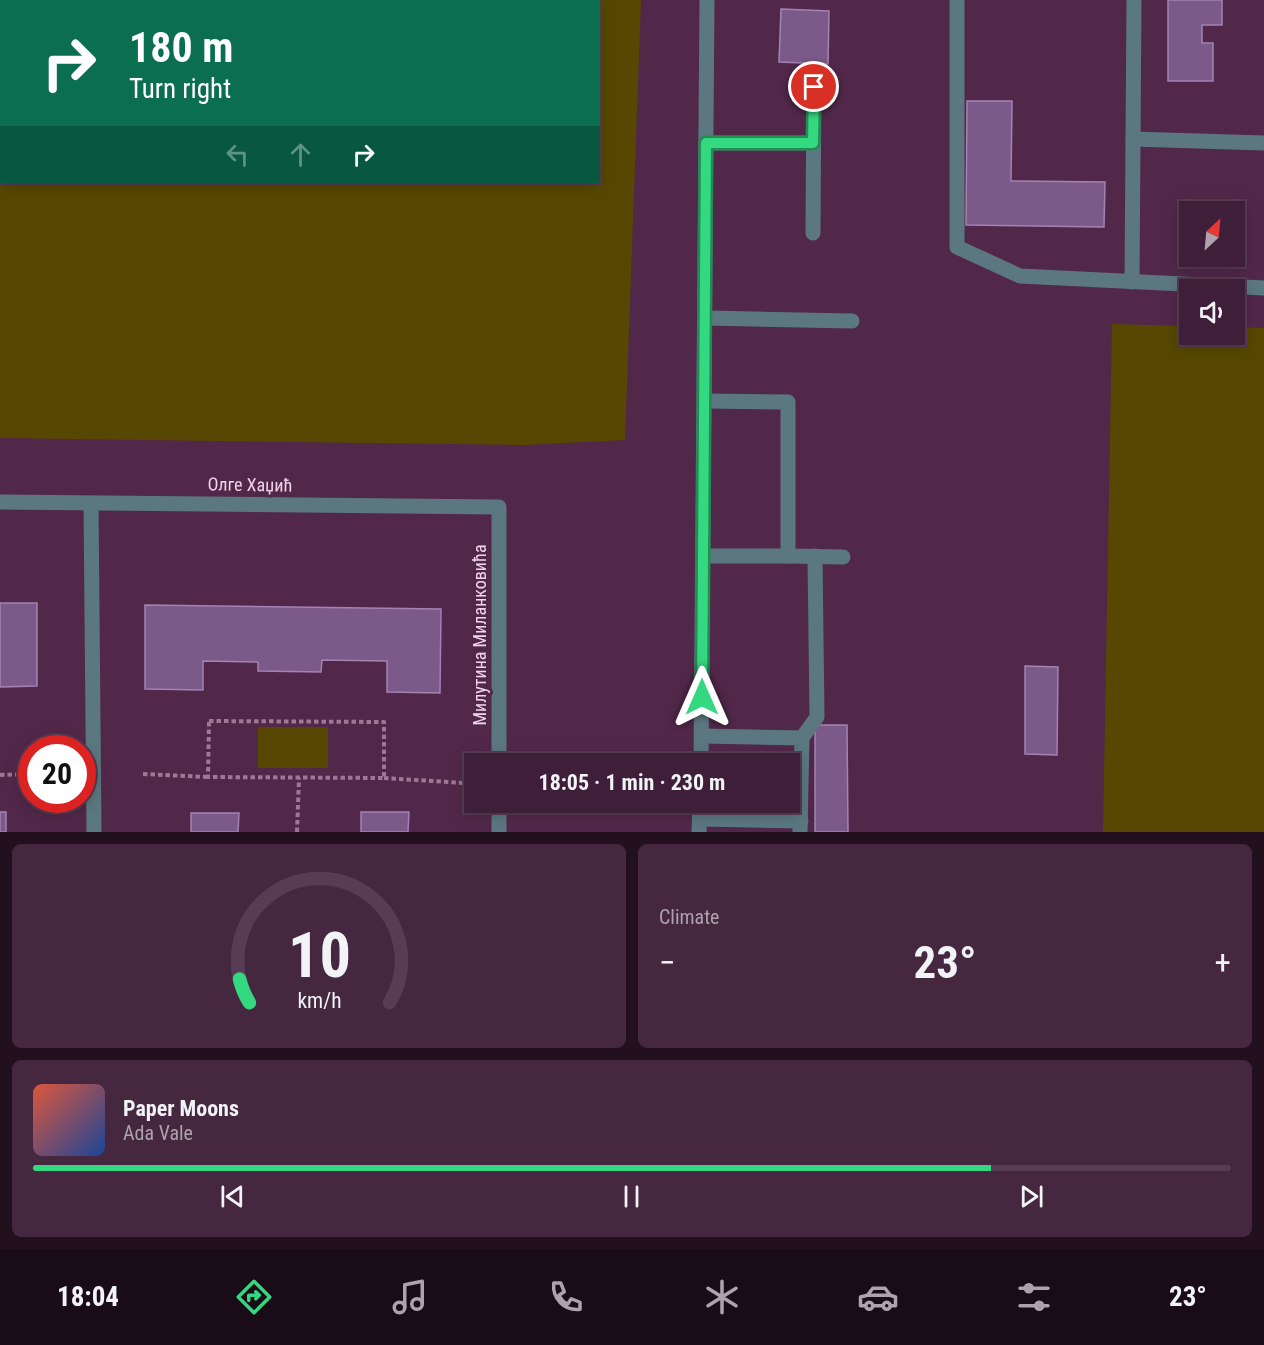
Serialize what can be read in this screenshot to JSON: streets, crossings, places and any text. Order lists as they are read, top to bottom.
{
  "streets": {
    "street": ["Олге Хаџић", "Милутина Миланковића"]
  },
  "crossings": [
    ["Олге Хаџић", "Милутина Миланковића"]
  ],
  "north": "top right",
  "page": {
    "turn": ["180 m", "Turn right"],
    "limit": "20",
    "trip": "18:05 · 1 min · 230 m",
    "tile": "Climate",
    "heat": ["−", "23°", "+"],
    "song": ["Paper Moons", "Ada Vale"],
    "tabs": ["18:04", "23°"],
    "gauge": ["10", "km/h"]
  }
}
